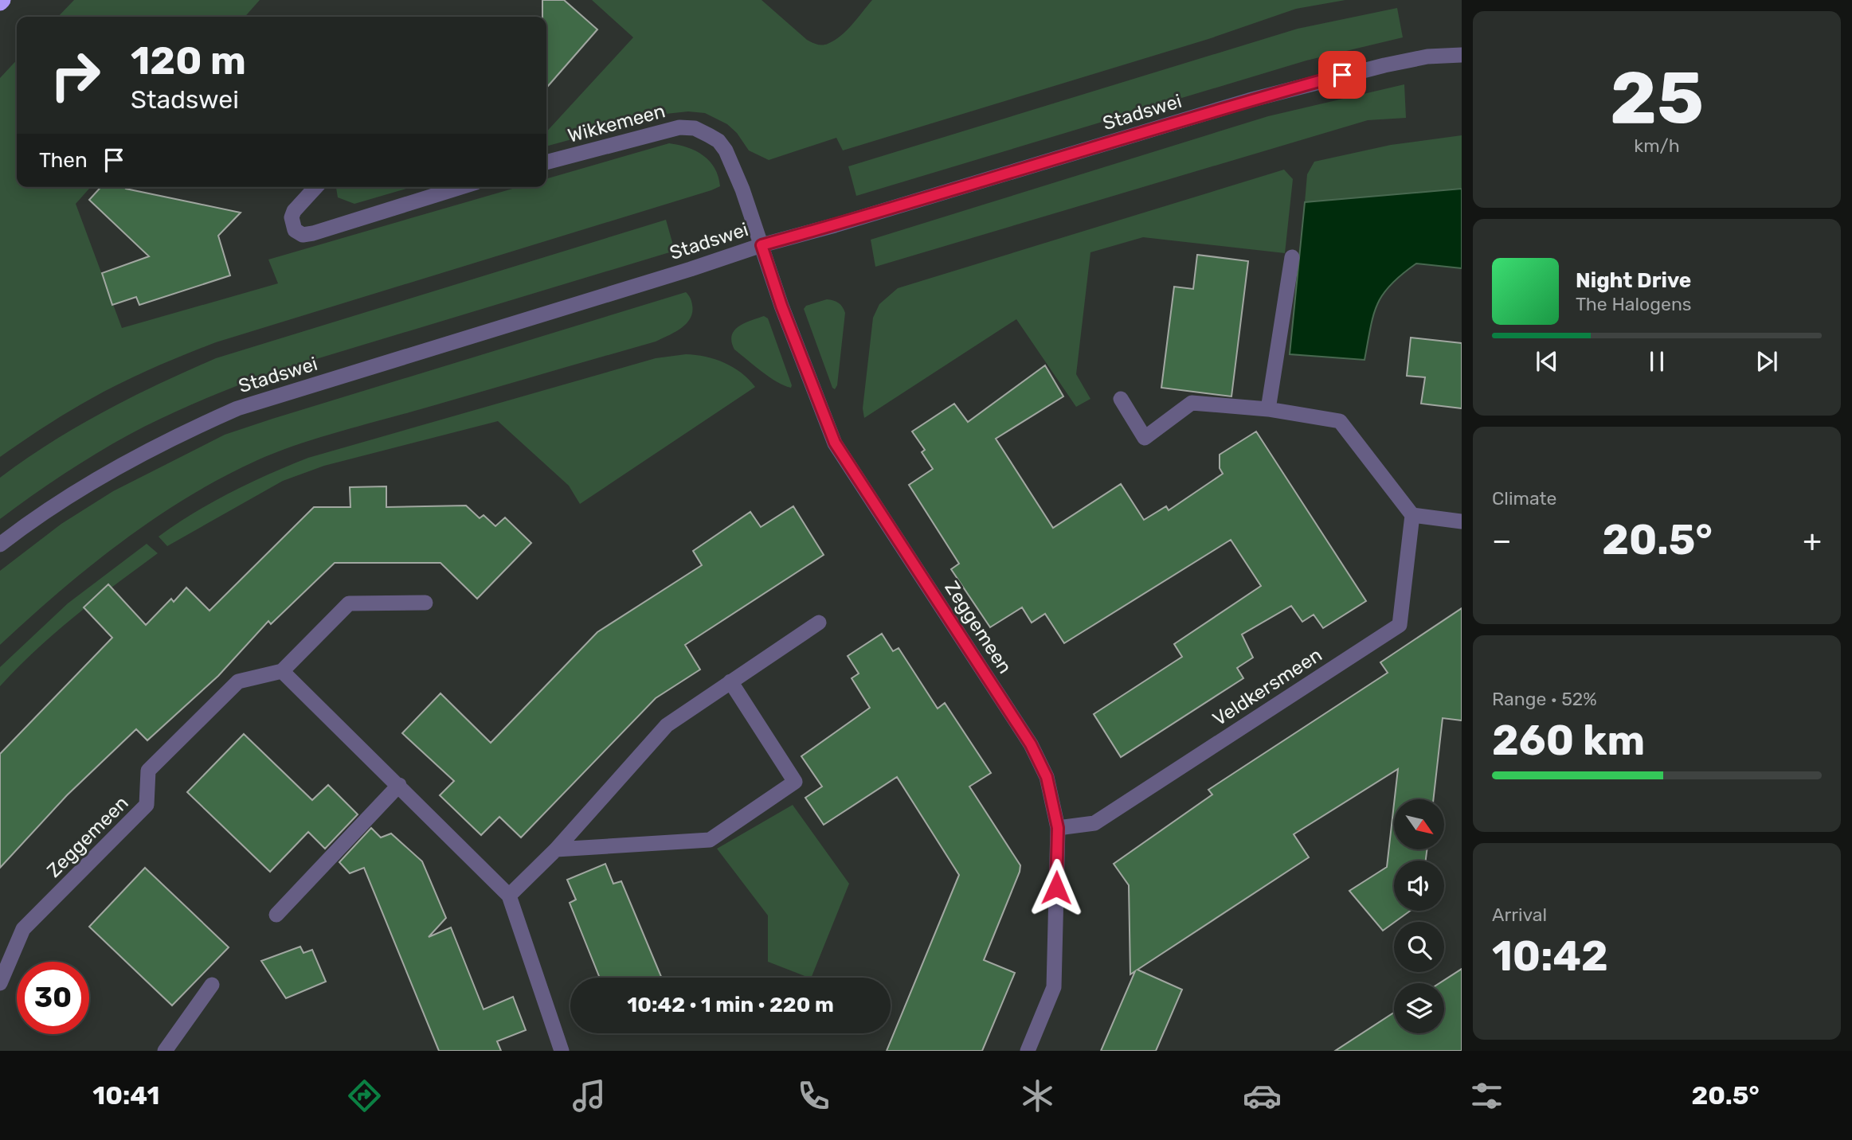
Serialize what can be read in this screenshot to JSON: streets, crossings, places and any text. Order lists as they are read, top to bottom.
{
  "streets": {
    "street": [
      "Stadswei",
      "Wikkemeen",
      "Zeggemeen",
      "Veldkersmeen"
    ]
  },
  "crossings": [
    ["Stadswei", "Wikkemeen"],
    ["Stadswei", "Zeggemeen"],
    ["Wikkemeen", "Zeggemeen"],
    ["Zeggemeen", "Veldkersmeen"]
  ],
  "north": "bottom right",
  "page": {
    "tile": [
      ["25", "km/h"],
      "Climate",
      ["Range · 52%", "260 km"],
      ["Arrival", "10:42"]
    ],
    "turn": ["120 m", "Stadswei"],
    "then": "Then",
    "song": ["Night Drive", "The Halogens"],
    "heat": ["−", "20.5°", "+"],
    "limit": "30",
    "trip": "10:42 · 1 min · 220 m",
    "tabs": ["10:41", "20.5°"]
  }
}
